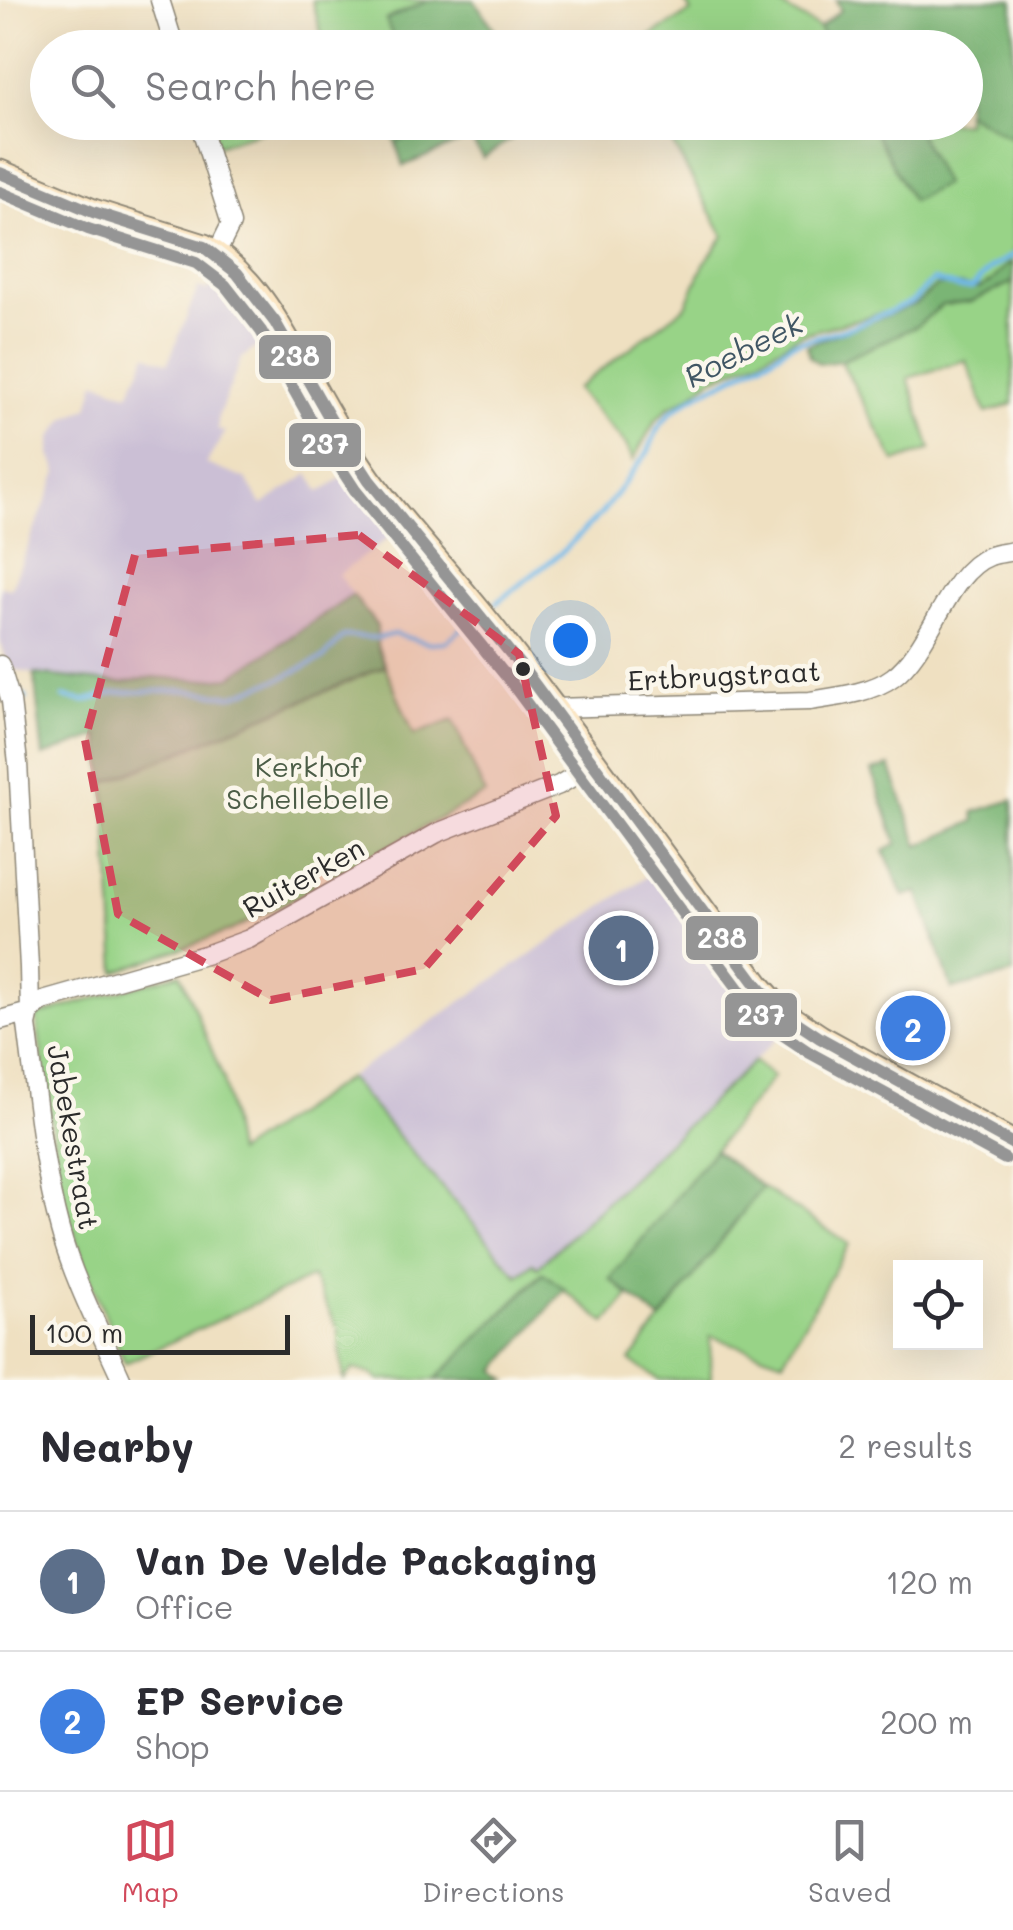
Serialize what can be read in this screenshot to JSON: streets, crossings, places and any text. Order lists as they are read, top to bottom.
{
  "streets": {
    "street": ["Ertbrugstraat", "Ruiterken", "Jabekestraat"]
  },
  "crossings": [
    ["Ruiterken", "Jabekestraat"]
  ],
  "water": ["Roebeek"],
  "parks": ["Kerkhof Schellebelle"],
  "lines": ["transit line 238", "transit line 237"],
  "scale_bar": "100 m",
  "page": {
    "search": "Search here",
    "pins": ["1", "2"],
    "scale": "100 m",
    "heading": ["Nearby", "2 results"],
    "list": [
      {
        "mark": "1",
        "name": "Van De Velde Packaging",
        "note": "Office",
        "value": "120 m"
      },
      {
        "mark": "2",
        "name": "EP Service",
        "note": "Shop",
        "value": "200 m"
      }
    ],
    "nav": ["Map", "Directions", "Saved"]
  }
}
